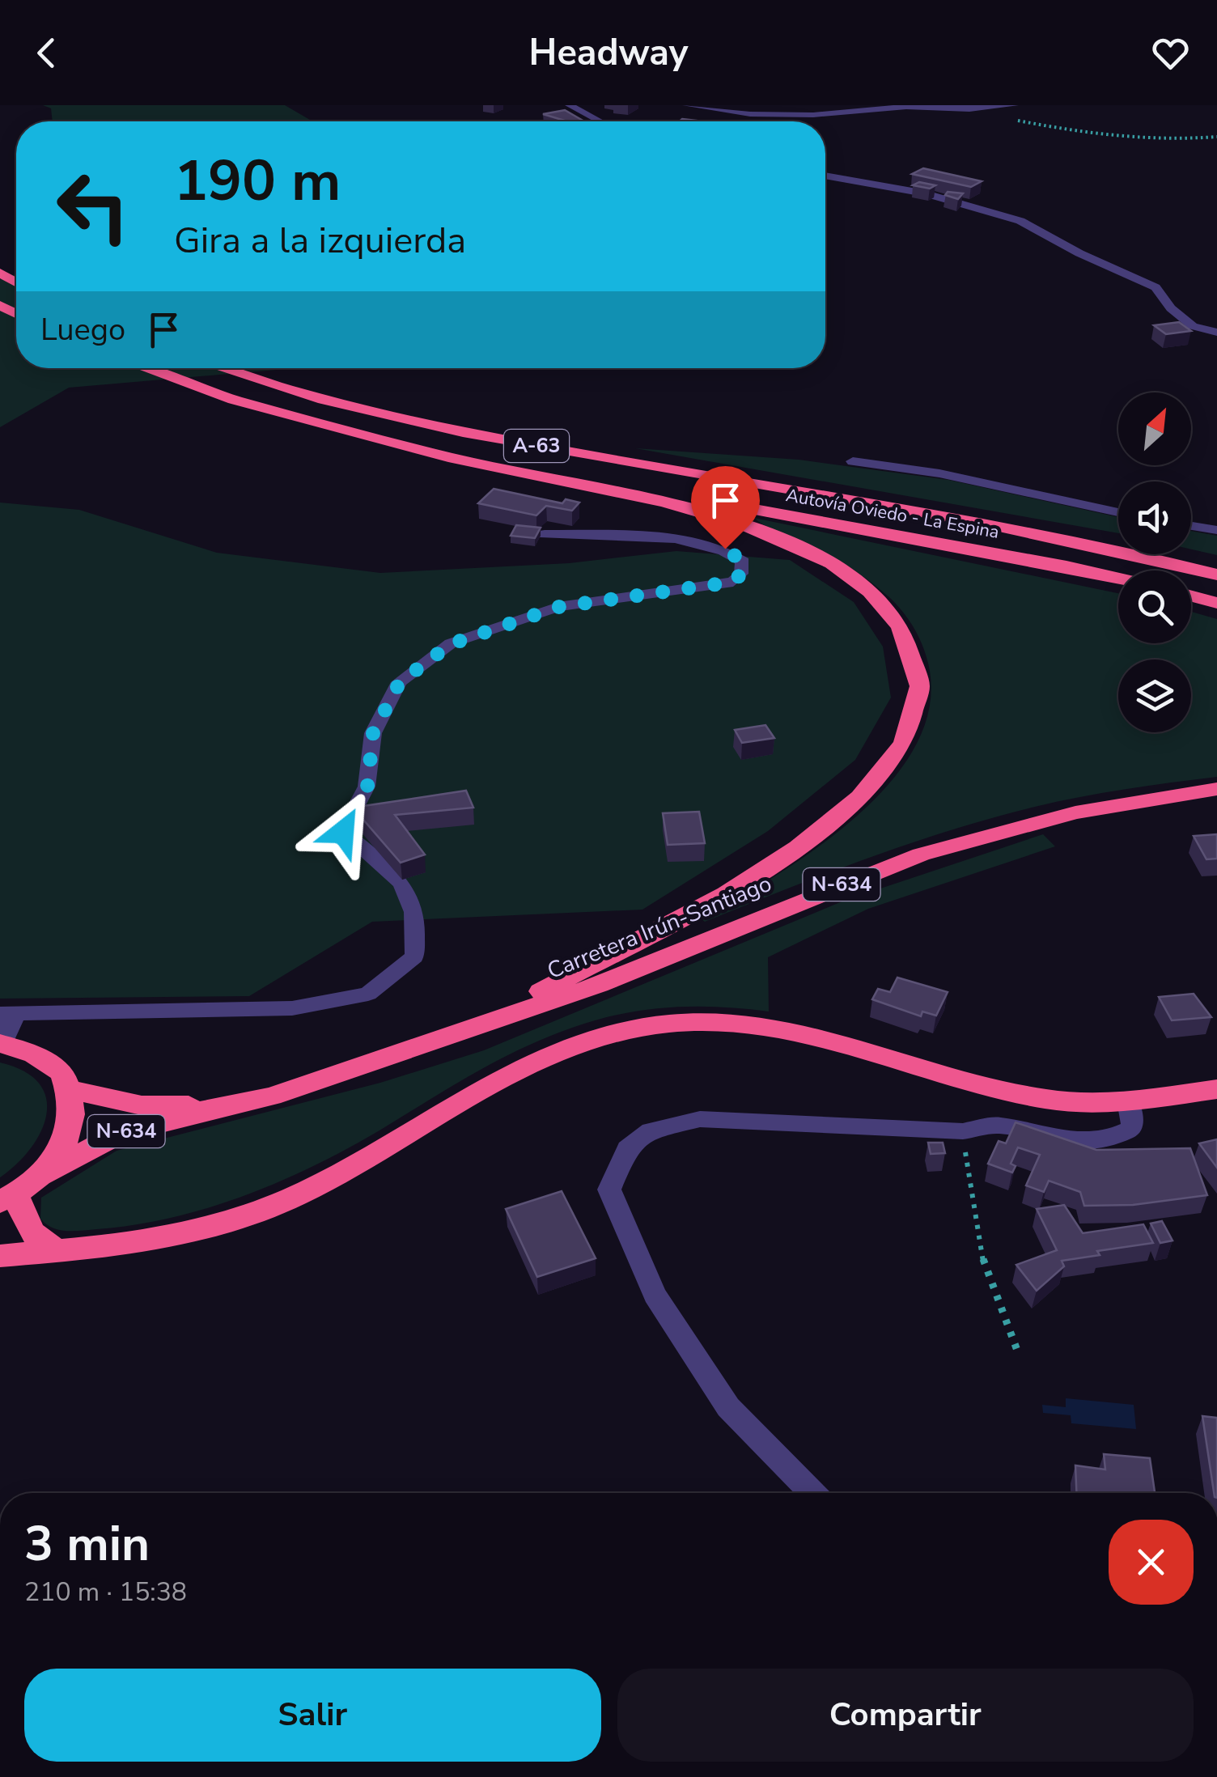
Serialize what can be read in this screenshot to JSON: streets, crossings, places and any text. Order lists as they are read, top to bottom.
{
  "streets": {
    "highway": [
      "A-63",
      "Autovía Oviedo - La Espina",
      "N-634",
      "Carretera Irún-Santiago"
    ]
  },
  "crossings": [
    ["N-634", "Carretera Irún-Santiago"]
  ],
  "north": "top right",
  "page": {
    "header": "Headway",
    "turn": ["190 m", "Gira a la izquierda"],
    "then": "Luego",
    "heading": ["3 min", "210 m · 15:38"],
    "buttons": ["Salir", "Compartir"]
  }
}
